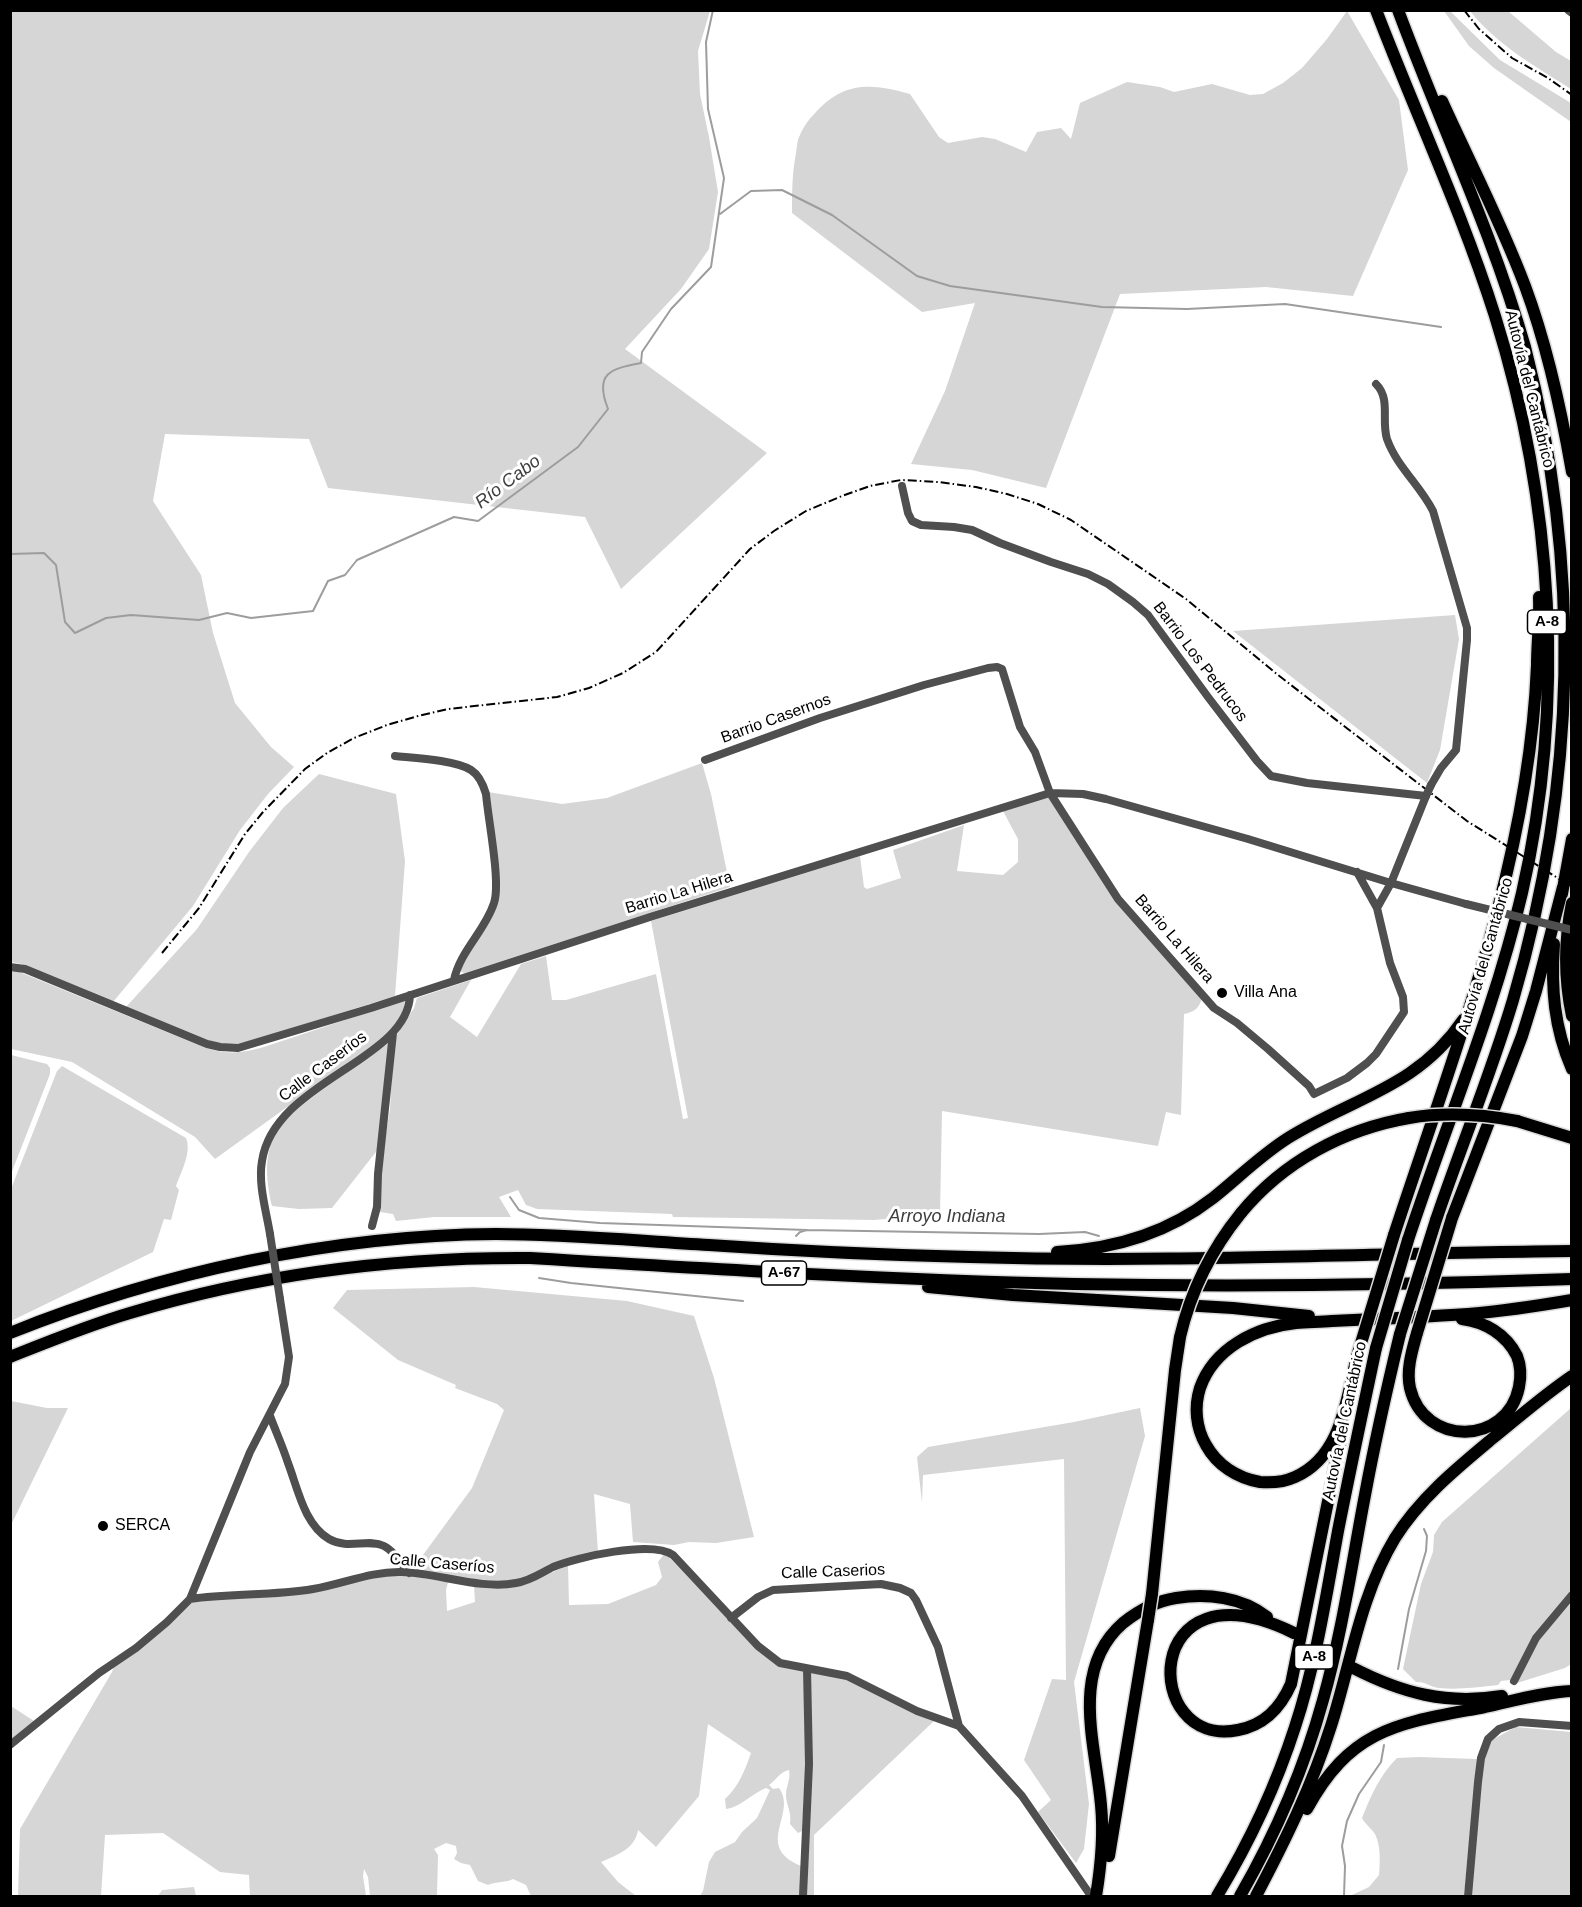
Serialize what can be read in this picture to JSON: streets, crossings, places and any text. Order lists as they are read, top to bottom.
{
  "streets": {
    "highway": ["Autovía del Cantábrico", "A-8", "A-67"],
    "street": [
      "Barrio Los Pedrucos",
      "Barrio Casernos",
      "Barrio La Hilera",
      "Calle Caseríos",
      "Calle Caserios"
    ]
  },
  "crossings": [
    ["Barrio Casernos", "Barrio La Hilera"],
    ["Barrio La Hilera", "Calle Caseríos"],
    ["Calle Caseríos", "Calle Caserios"]
  ],
  "water": ["Río Cabo", "Arroyo Indiana"],
  "places": ["Villa Ana", "SERCA"]
}
